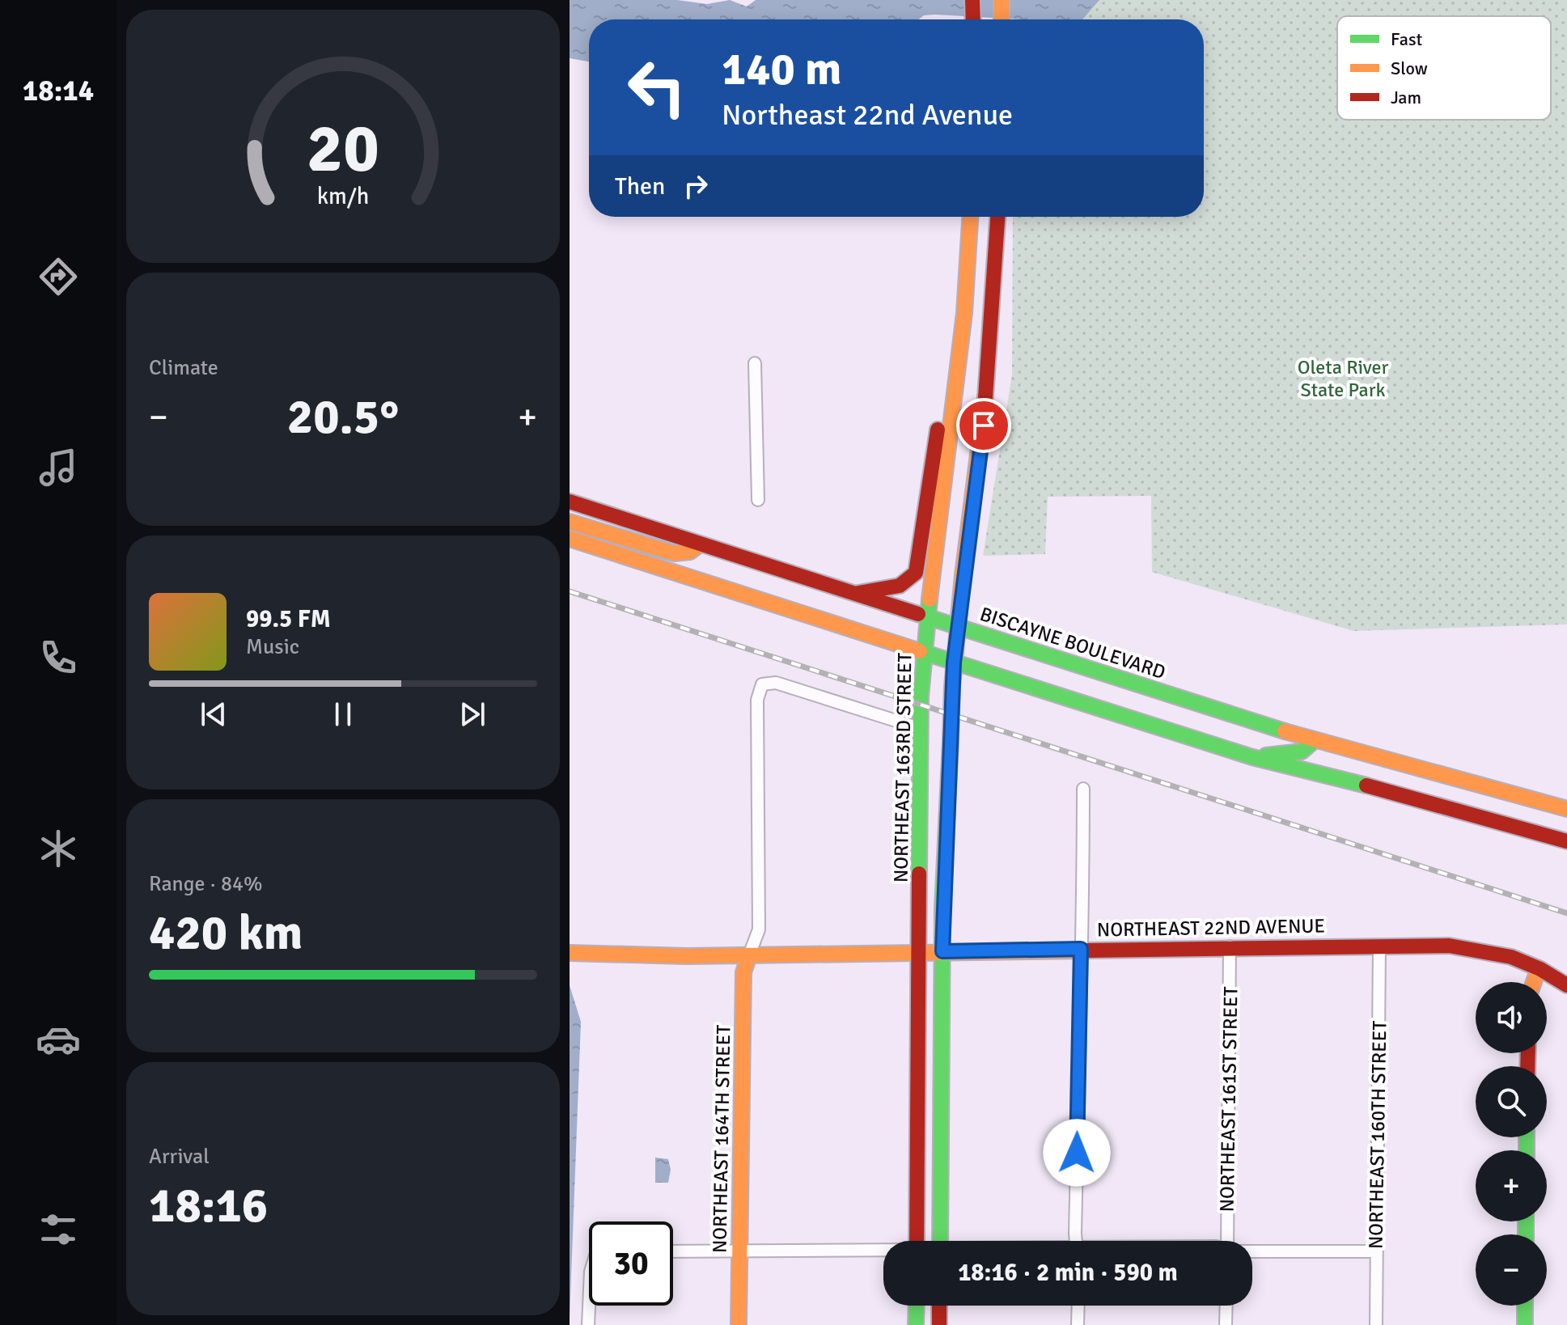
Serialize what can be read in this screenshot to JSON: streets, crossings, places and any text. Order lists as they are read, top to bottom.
{
  "streets": {
    "main road": [
      "BISCAYNE BOULEVARD",
      "NORTHEAST 163RD STREET",
      "NORTHEAST 22ND AVENUE",
      "NORTHEAST 164TH STREET"
    ],
    "street": ["NORTHEAST 161ST STREET", "NORTHEAST 160TH STREET"]
  },
  "crossings": [
    ["BISCAYNE BOULEVARD", "NORTHEAST 163RD STREET"],
    ["NORTHEAST 163RD STREET", "NORTHEAST 22ND AVENUE"],
    ["NORTHEAST 163RD STREET", "NORTHEAST 164TH STREET"],
    ["NORTHEAST 22ND AVENUE", "NORTHEAST 161ST STREET"],
    ["NORTHEAST 22ND AVENUE", "NORTHEAST 160TH STREET"],
    ["NORTHEAST 22ND AVENUE", "NORTHEAST 164TH STREET"]
  ],
  "parks": ["Oleta River State Park"],
  "legend": ["Fast", "Slow", "Jam"],
  "page": {
    "tabs": "18:14",
    "turn": ["140 m", "Northeast 22nd Avenue"],
    "then": "Then",
    "tile": [
      "Climate",
      ["Range · 84%", "420 km"],
      ["Arrival", "18:16"]
    ],
    "heat": ["−", "20.5°", "+"],
    "song": ["99.5 FM", "Music"],
    "map_buttons": ["+", "−"],
    "limit": "30",
    "trip": "18:16 · 2 min · 590 m",
    "gauge": ["20", "km/h"]
  }
}
